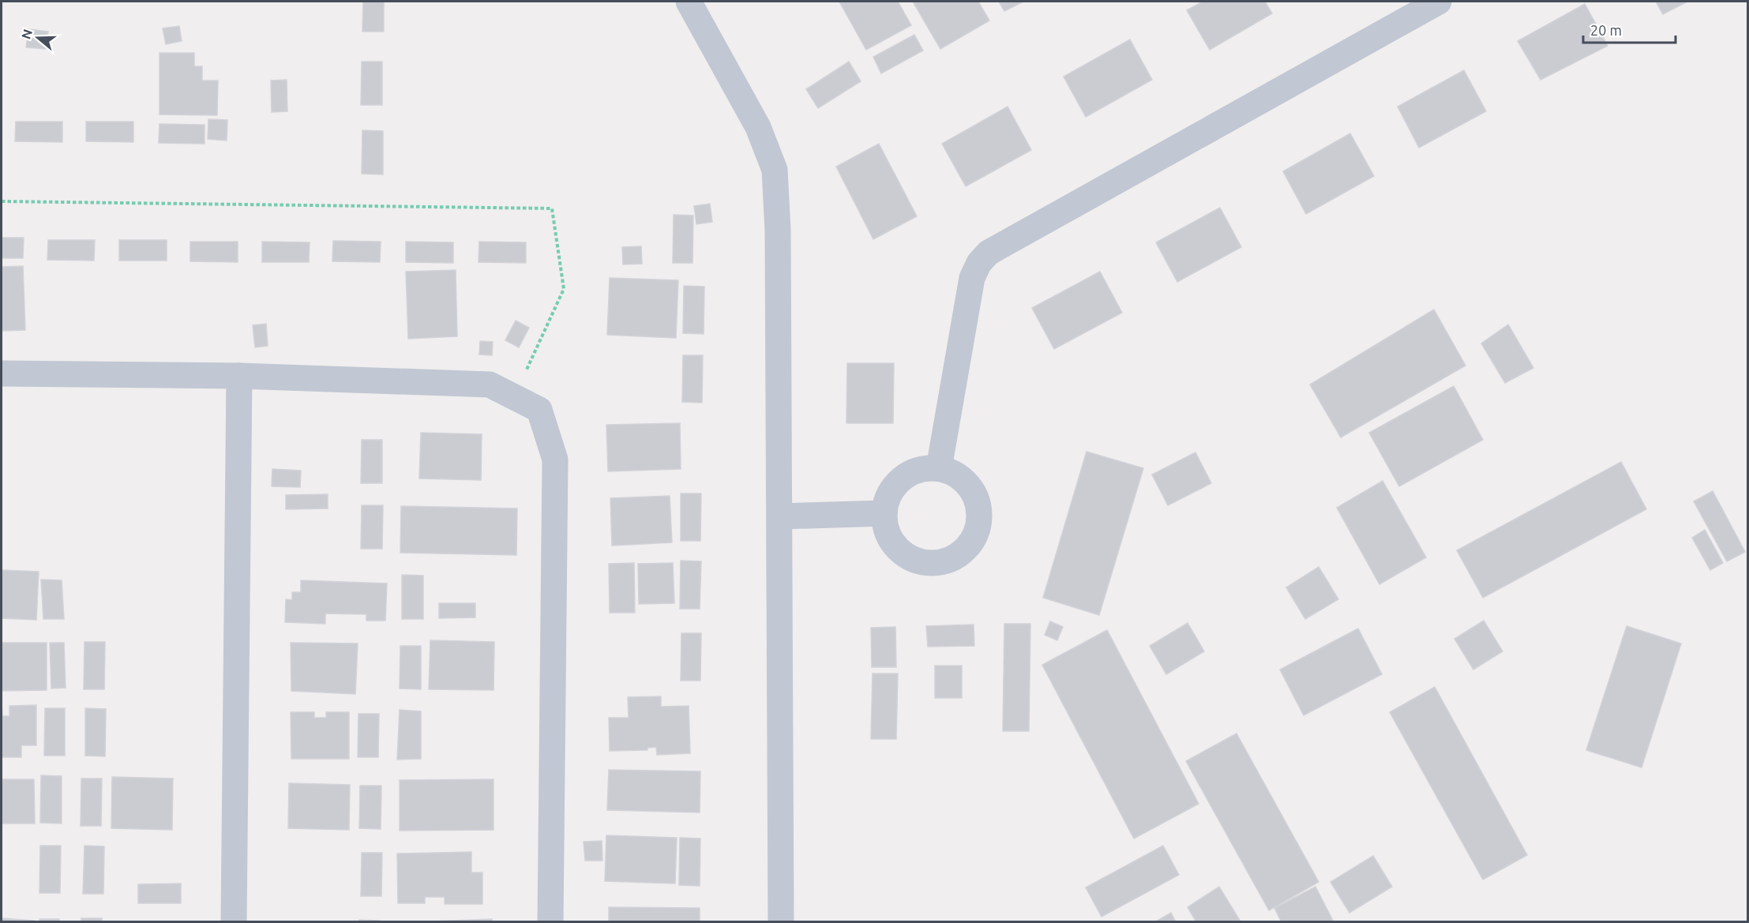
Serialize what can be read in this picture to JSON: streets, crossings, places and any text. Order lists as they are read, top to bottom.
{
  "scale_bar": "20 m",
  "north": "left"
}
